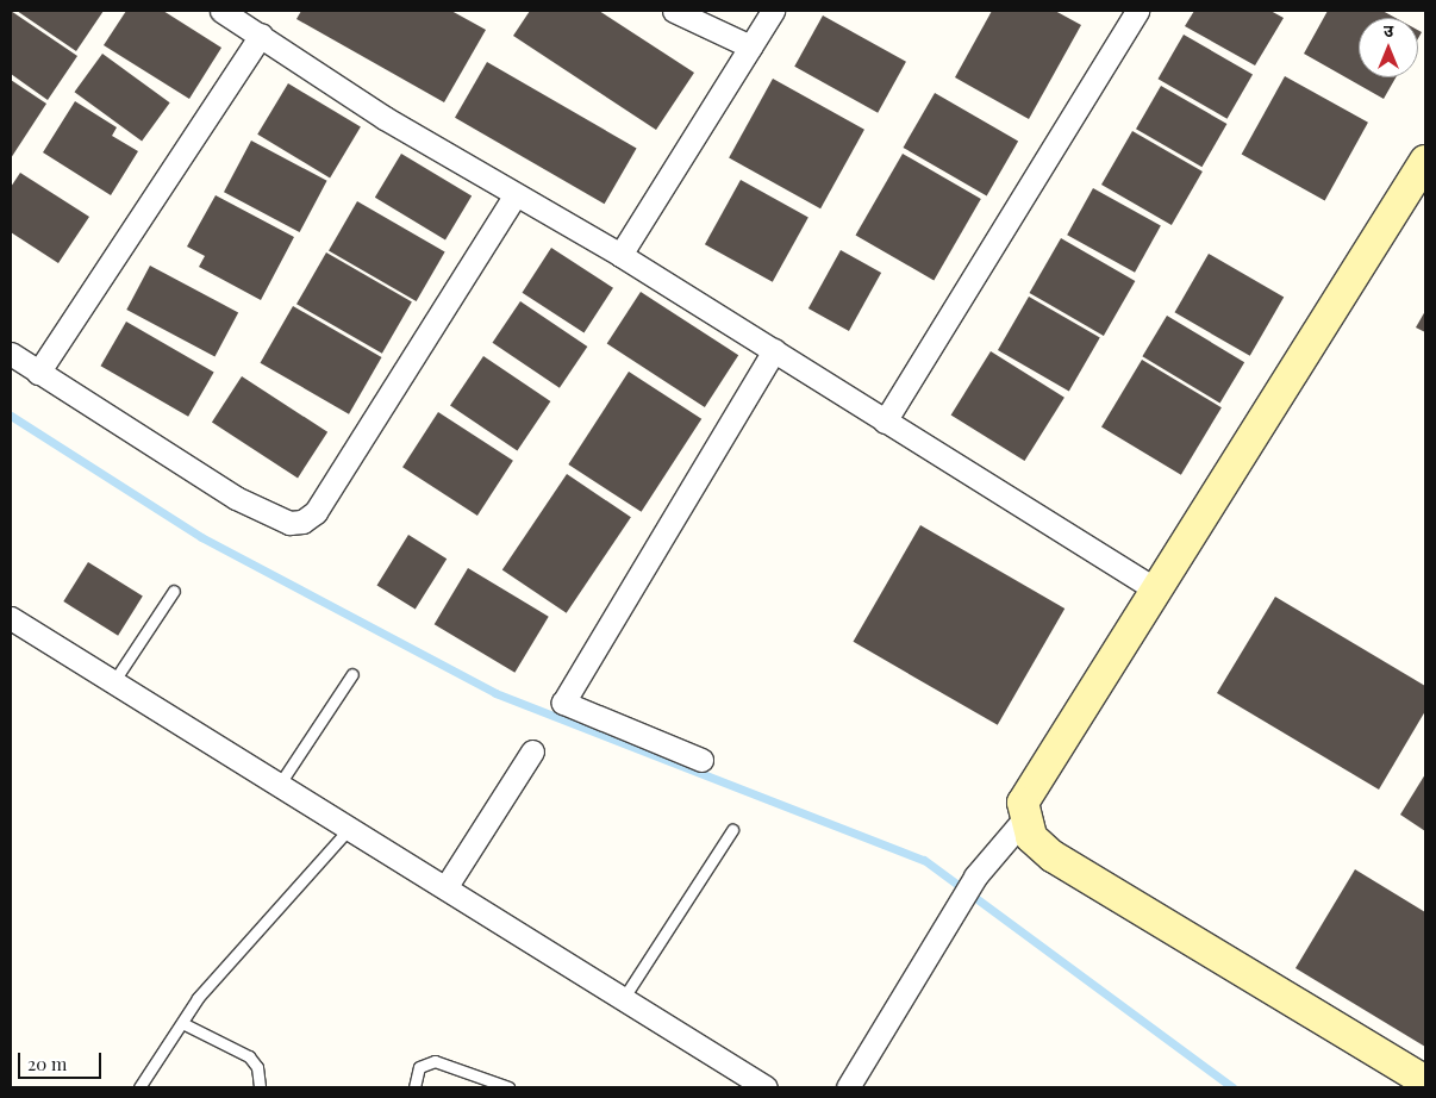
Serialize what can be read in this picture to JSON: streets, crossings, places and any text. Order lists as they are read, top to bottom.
{
  "scale_bar": "20 m",
  "north": "top"
}
